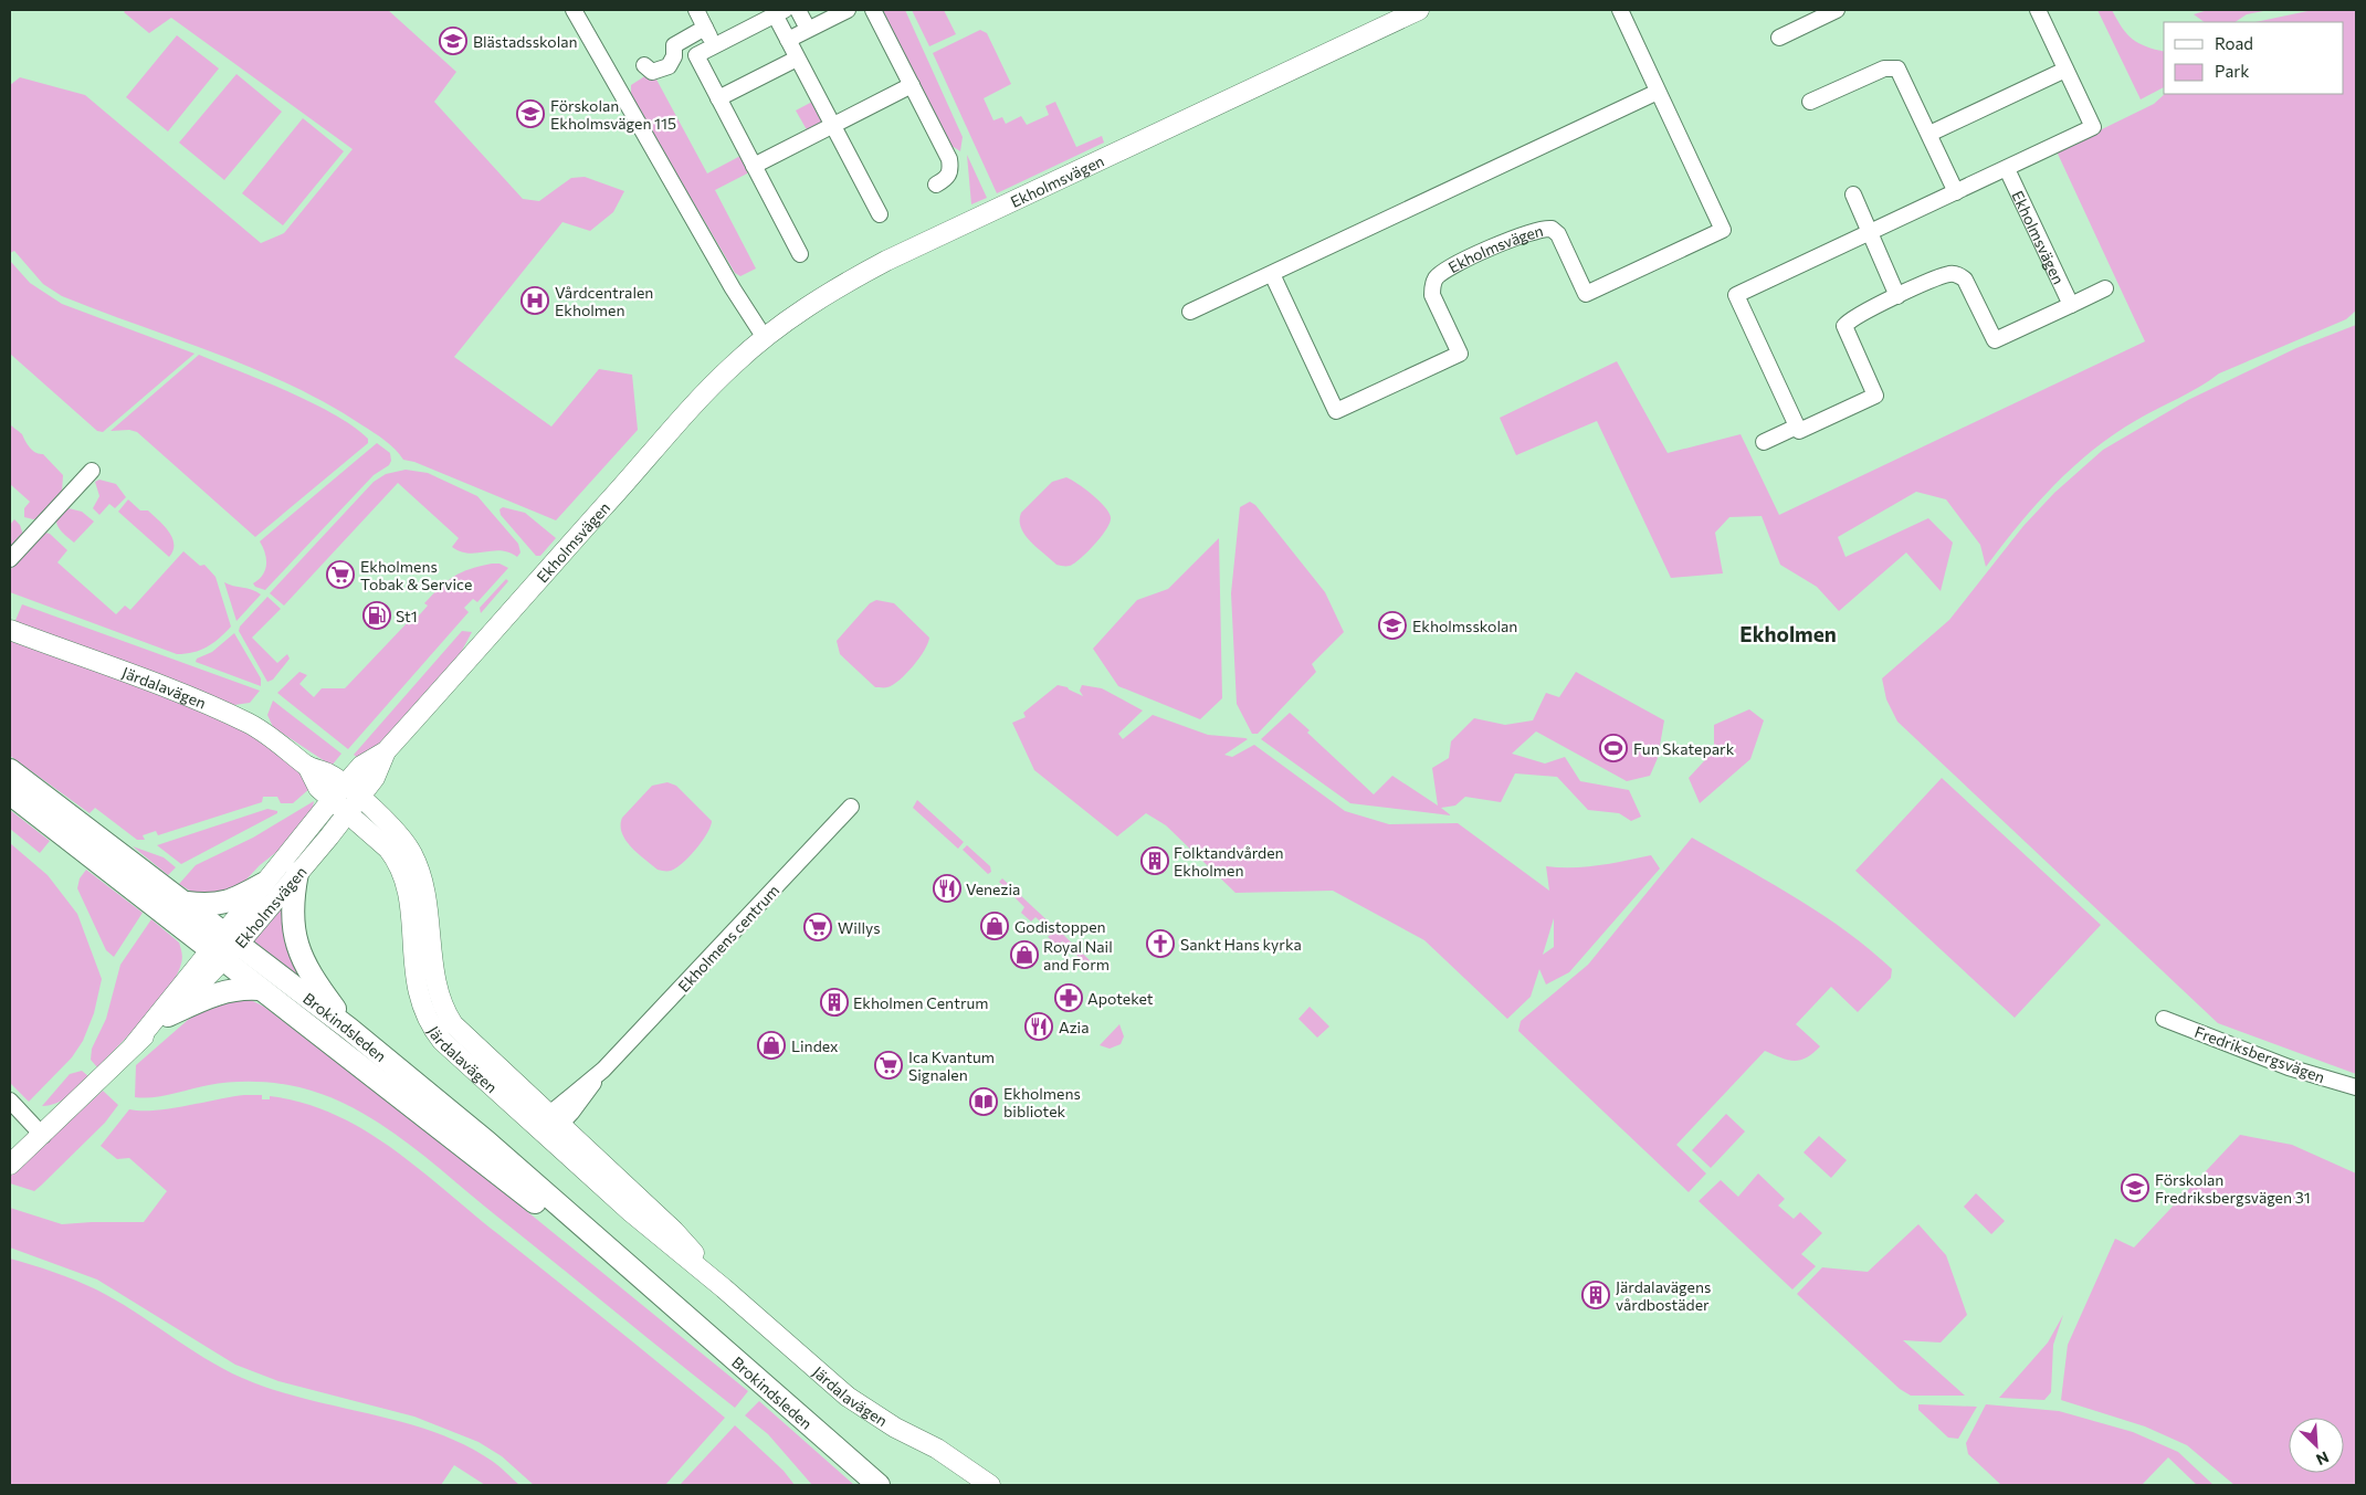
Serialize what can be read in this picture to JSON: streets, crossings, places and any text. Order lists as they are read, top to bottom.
{
  "streets": {
    "main road": ["Brokindsleden"],
    "street": [
      "Ekholmsvägen",
      "Järdalavägen",
      "Ekholmens centrum",
      "Fredriksbergsvägen"
    ]
  },
  "crossings": [
    ["Ekholmsvägen", "Järdalavägen"],
    ["Ekholmsvägen", "Brokindsleden"],
    ["Järdalavägen", "Ekholmens centrum"]
  ],
  "districts": ["Ekholmen"],
  "places": {
    "school or university": [
      "Blästadsskolan",
      "Förskolan Ekholmsvägen 115",
      "Ekholmsskolan",
      "Förskolan Fredriksbergsvägen 31"
    ],
    "hospital": ["Vårdcentralen Ekholmen"],
    "supermarket": ["Ekholmens Tobak & Service", "Willys", "Ica Kvantum Signalen"],
    "fuel station": ["St1"],
    "sports": ["Fun Skatepark"],
    "building": ["Folktandvården Ekholmen", "Ekholmen Centrum", "Järdalavägens vårdbostäder"],
    "restaurant": ["Venezia", "Azia"],
    "shop": ["Godistoppen", "Royal Nail and Form", "Lindex"],
    "church": ["Sankt Hans kyrka"],
    "pharmacy": ["Apoteket"],
    "library": ["Ekholmens bibliotek"]
  },
  "legend": ["Road", "Park"],
  "north": "bottom right"
}
